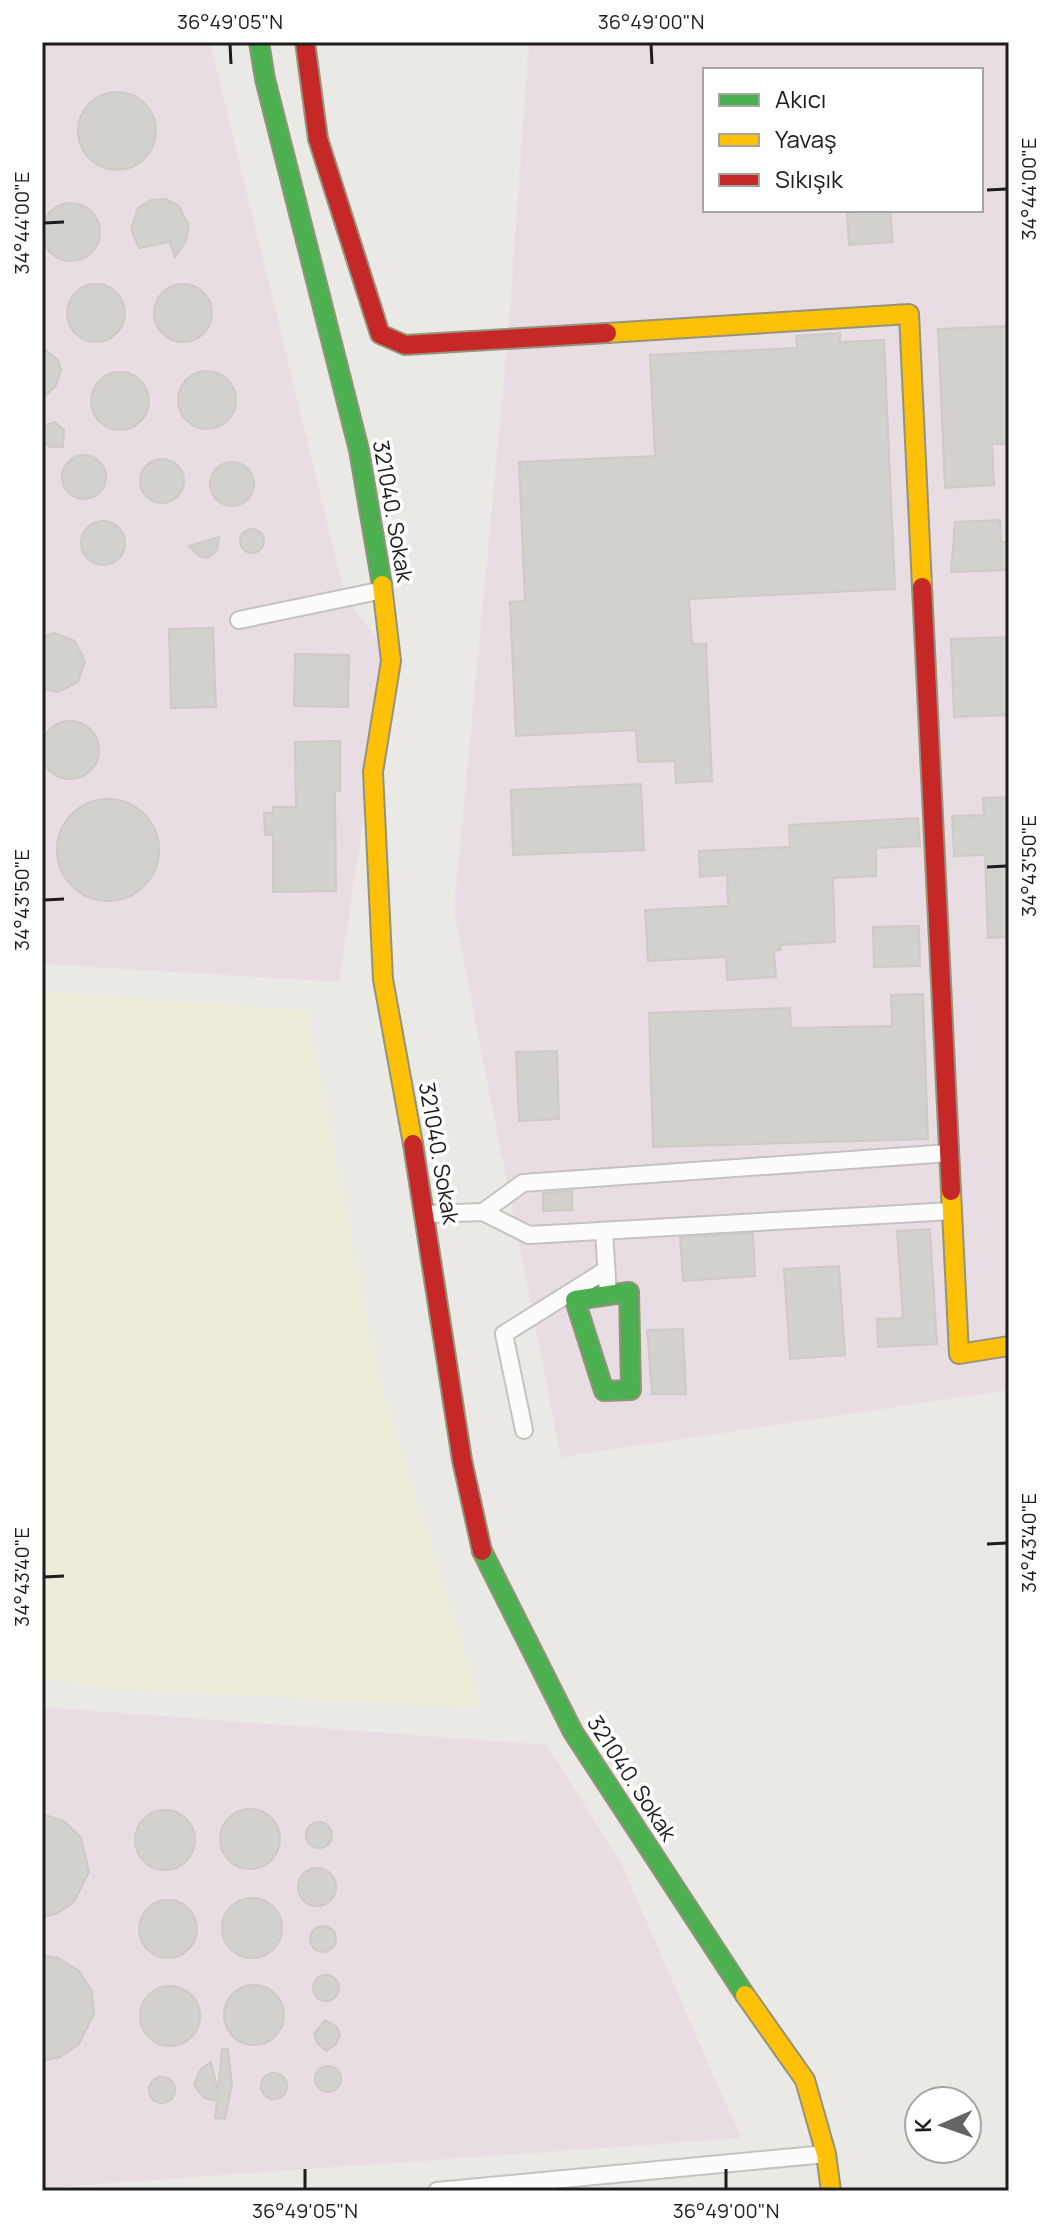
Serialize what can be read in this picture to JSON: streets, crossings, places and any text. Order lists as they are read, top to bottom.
{
  "streets": {
    "street": ["321040. Sokak"]
  },
  "legend": ["Akıcı", "Yavaş", "Sıkışık"],
  "north": "left",
  "coordinates": [
    "36°49'05\"N",
    "36°49'00\"N",
    "34°44'00\"E",
    "34°43'50\"E",
    "34°43'40\"E"
  ]
}
